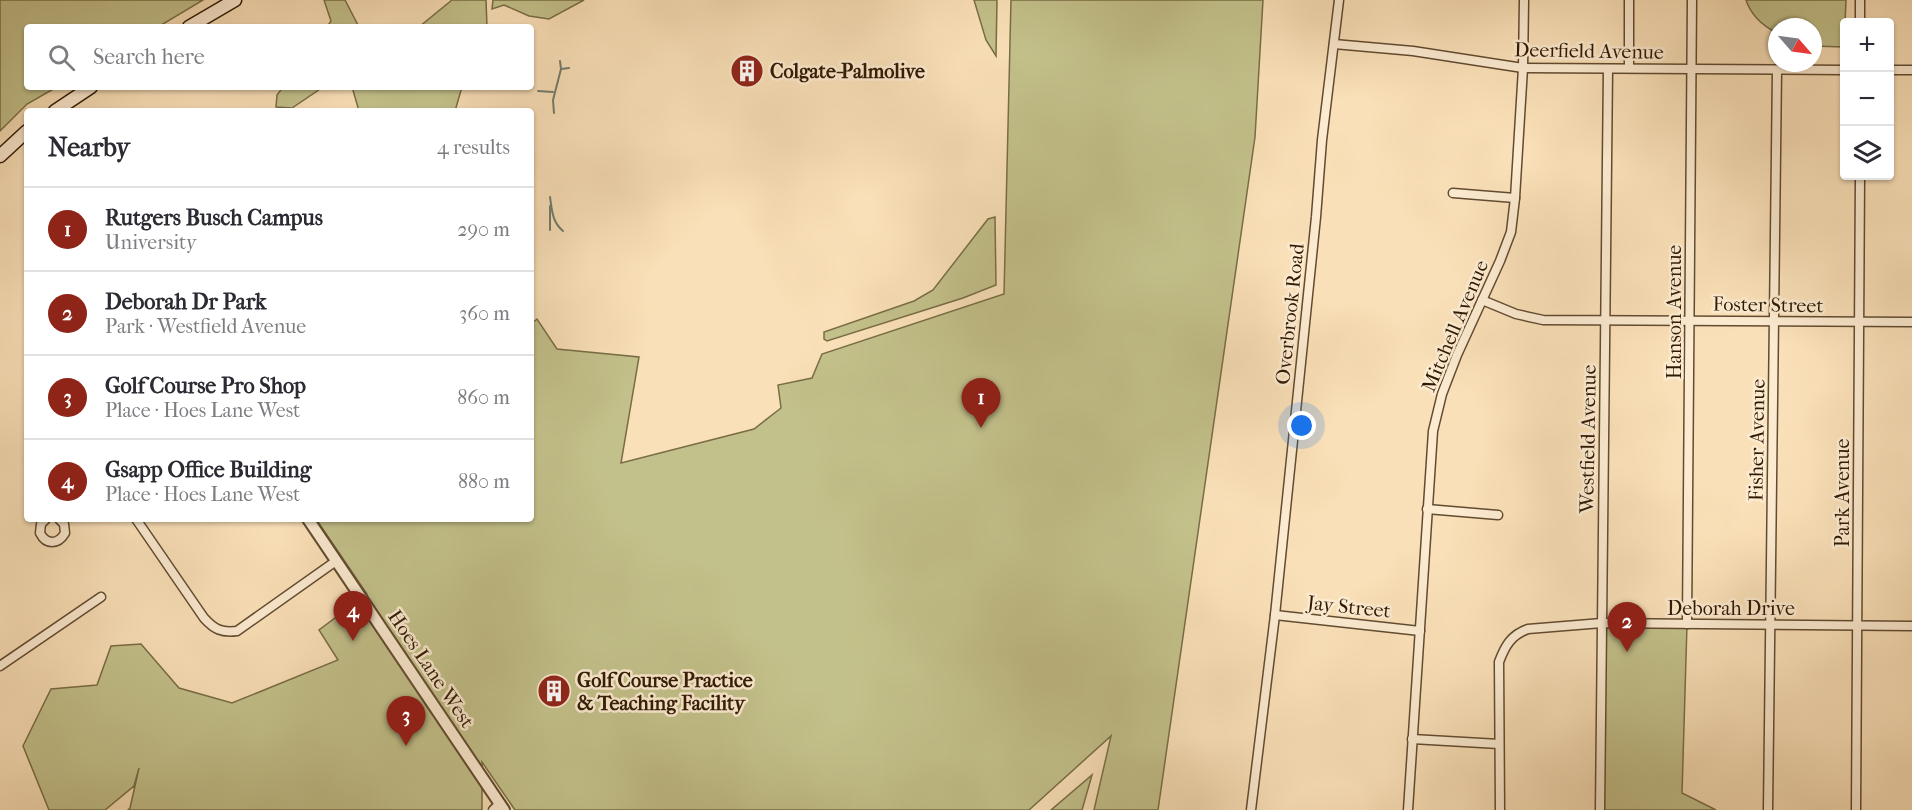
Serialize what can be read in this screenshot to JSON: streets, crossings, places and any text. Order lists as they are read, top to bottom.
{
  "streets": {
    "street": [
      "Deerfield Avenue",
      "Foster Street",
      "Hanson Avenue",
      "Overbrook Road",
      "Mitchell Avenue",
      "Westfield Avenue",
      "Fisher Avenue",
      "Park Avenue",
      "Jay Street",
      "Deborah Drive",
      "Hoes Lane West"
    ]
  },
  "crossings": [
    ["Deerfield Avenue", "Hanson Avenue"],
    ["Deerfield Avenue", "Overbrook Road"],
    ["Deerfield Avenue", "Mitchell Avenue"],
    ["Deerfield Avenue", "Westfield Avenue"],
    ["Foster Street", "Hanson Avenue"],
    ["Foster Street", "Mitchell Avenue"],
    ["Foster Street", "Westfield Avenue"],
    ["Foster Street", "Fisher Avenue"],
    ["Foster Street", "Park Avenue"],
    ["Hanson Avenue", "Deborah Drive"],
    ["Overbrook Road", "Jay Street"],
    ["Mitchell Avenue", "Jay Street"],
    ["Westfield Avenue", "Deborah Drive"],
    ["Fisher Avenue", "Deborah Drive"],
    ["Park Avenue", "Deborah Drive"]
  ],
  "places": {
    "building": ["Colgate-Palmolive", "Golf Course Practice & Teaching Facility"]
  },
  "north": "bottom right",
  "page": {
    "map_buttons": ["+", "−"],
    "search": "Search here",
    "heading": ["Nearby", "4 results"],
    "list": [
      {
        "mark": "1",
        "name": "Rutgers Busch Campus",
        "note": "University",
        "value": "290 m"
      },
      {
        "mark": "2",
        "name": "Deborah Dr Park",
        "note": "Park · Westfield Avenue",
        "value": "360 m"
      },
      {
        "mark": "3",
        "name": "Golf Course Pro Shop",
        "note": "Place · Hoes Lane West",
        "value": "860 m"
      },
      {
        "mark": "4",
        "name": "Gsapp Office Building",
        "note": "Place · Hoes Lane West",
        "value": "880 m"
      }
    ],
    "pins": [
      "1",
      "4",
      "2",
      "3"
    ]
  }
}
